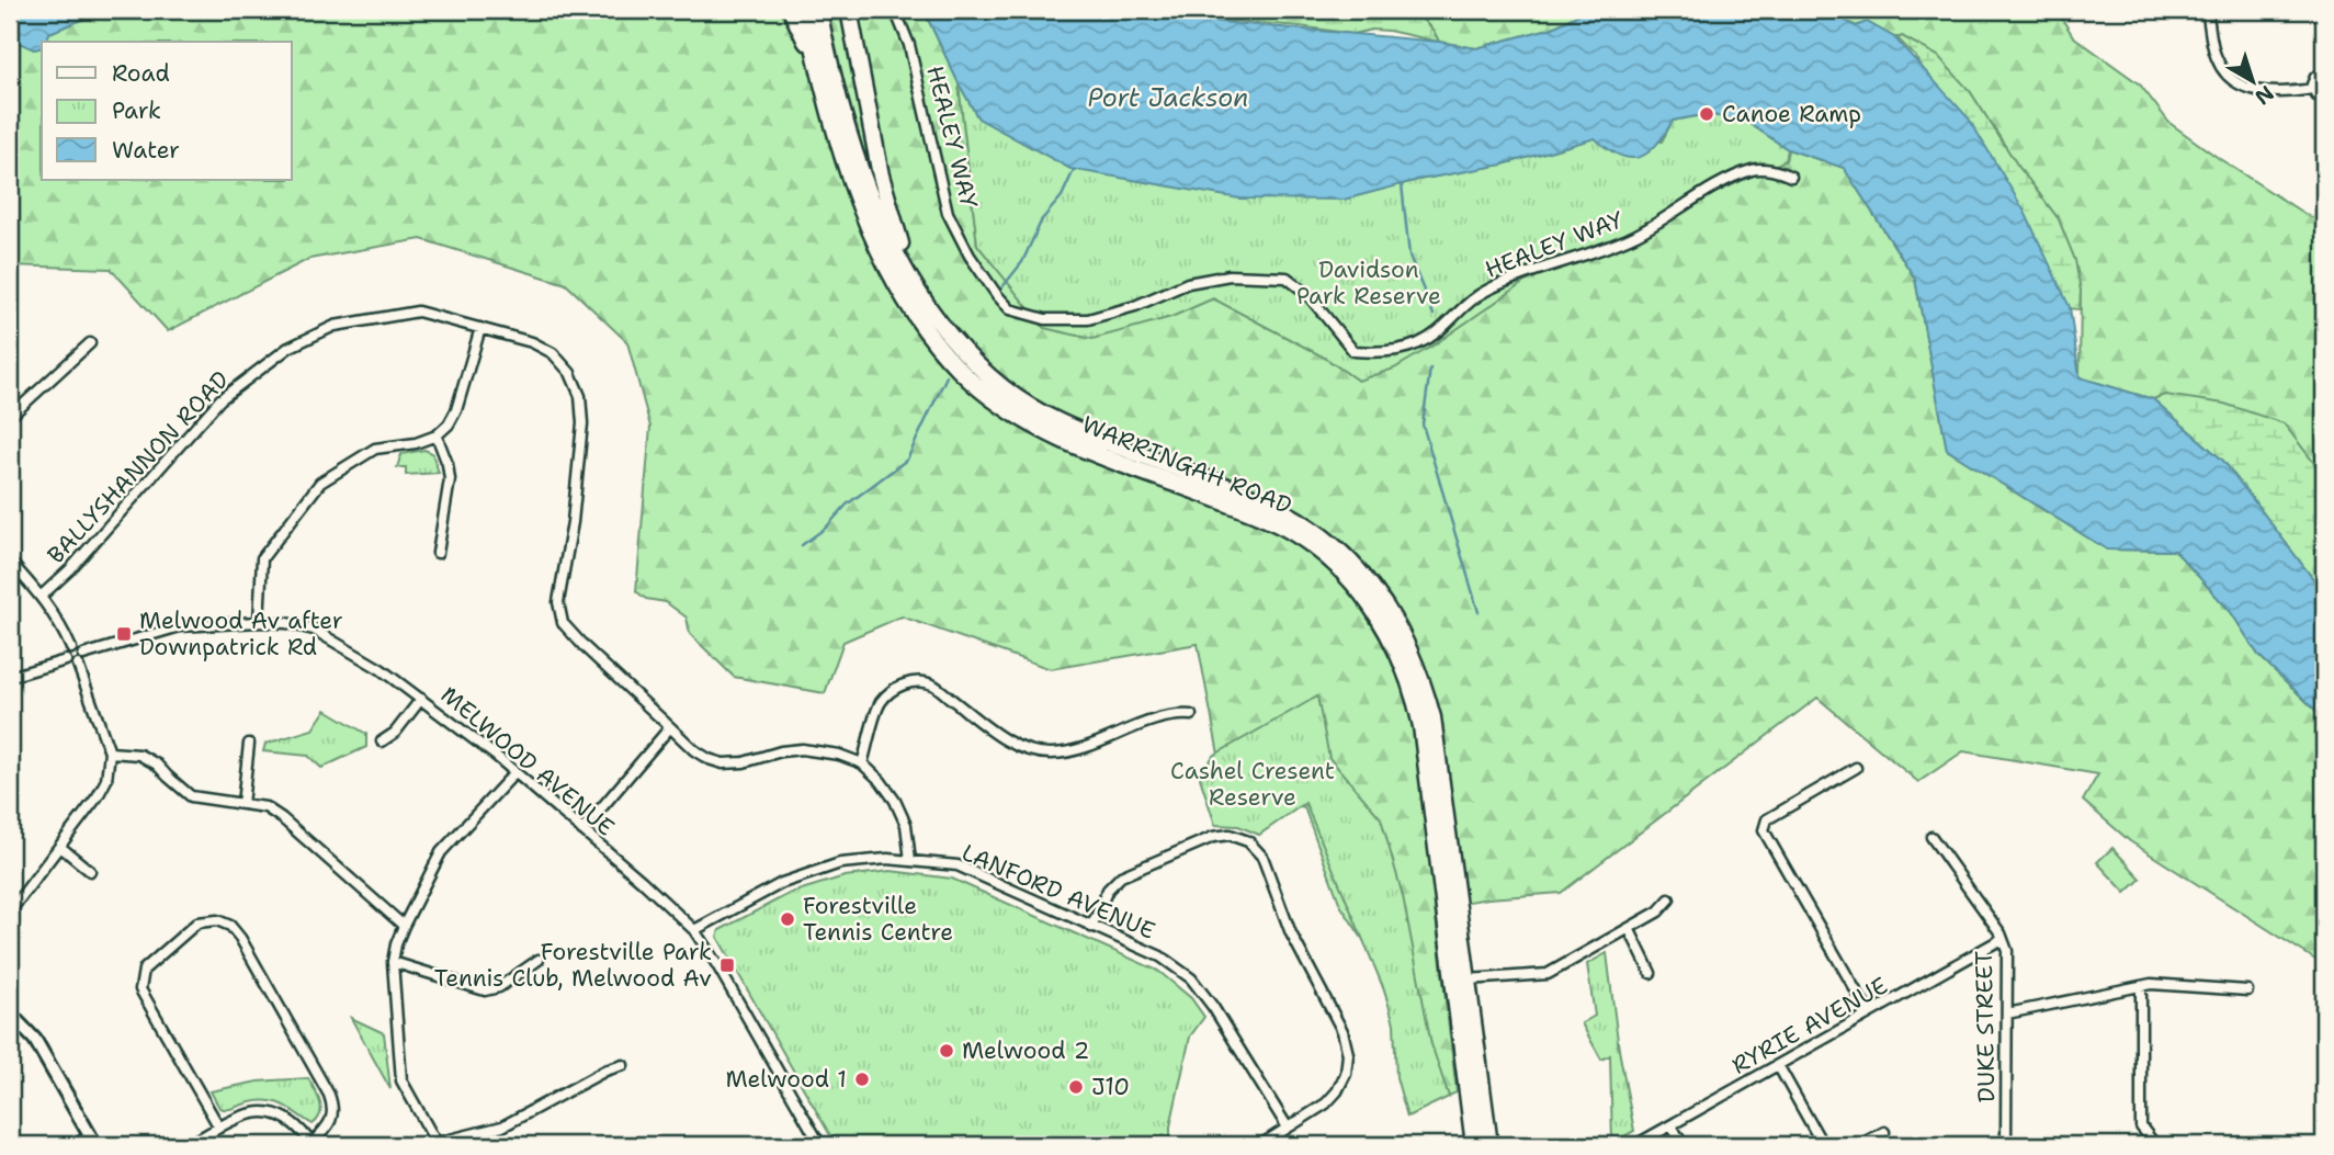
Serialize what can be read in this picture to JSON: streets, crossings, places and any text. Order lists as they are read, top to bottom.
{
  "streets": {
    "highway": ["WARRINGAH ROAD"],
    "street": [
      "HEALEY WAY",
      "BALLYSHANNON ROAD",
      "MELWOOD AVENUE",
      "LANFORD AVENUE",
      "RYRIE AVENUE",
      "DUKE STREET"
    ]
  },
  "crossings": [
    ["MELWOOD AVENUE", "LANFORD AVENUE"],
    ["RYRIE AVENUE", "DUKE STREET"]
  ],
  "water": ["Port Jackson"],
  "parks": ["Davidson Park Reserve", "Cashel Cresent Reserve"],
  "places": {
    "other": [
      "Canoe Ramp",
      "Forestville Tennis Centre",
      "Melwood 2",
      "Melwood 1",
      "J10"
    ],
    "transit": ["Melwood Av after Downpatrick Rd", "Forestville Park Tennis Club, Melwood Av"]
  },
  "legend": ["Road", "Park", "Water"],
  "north": "bottom right"
}
